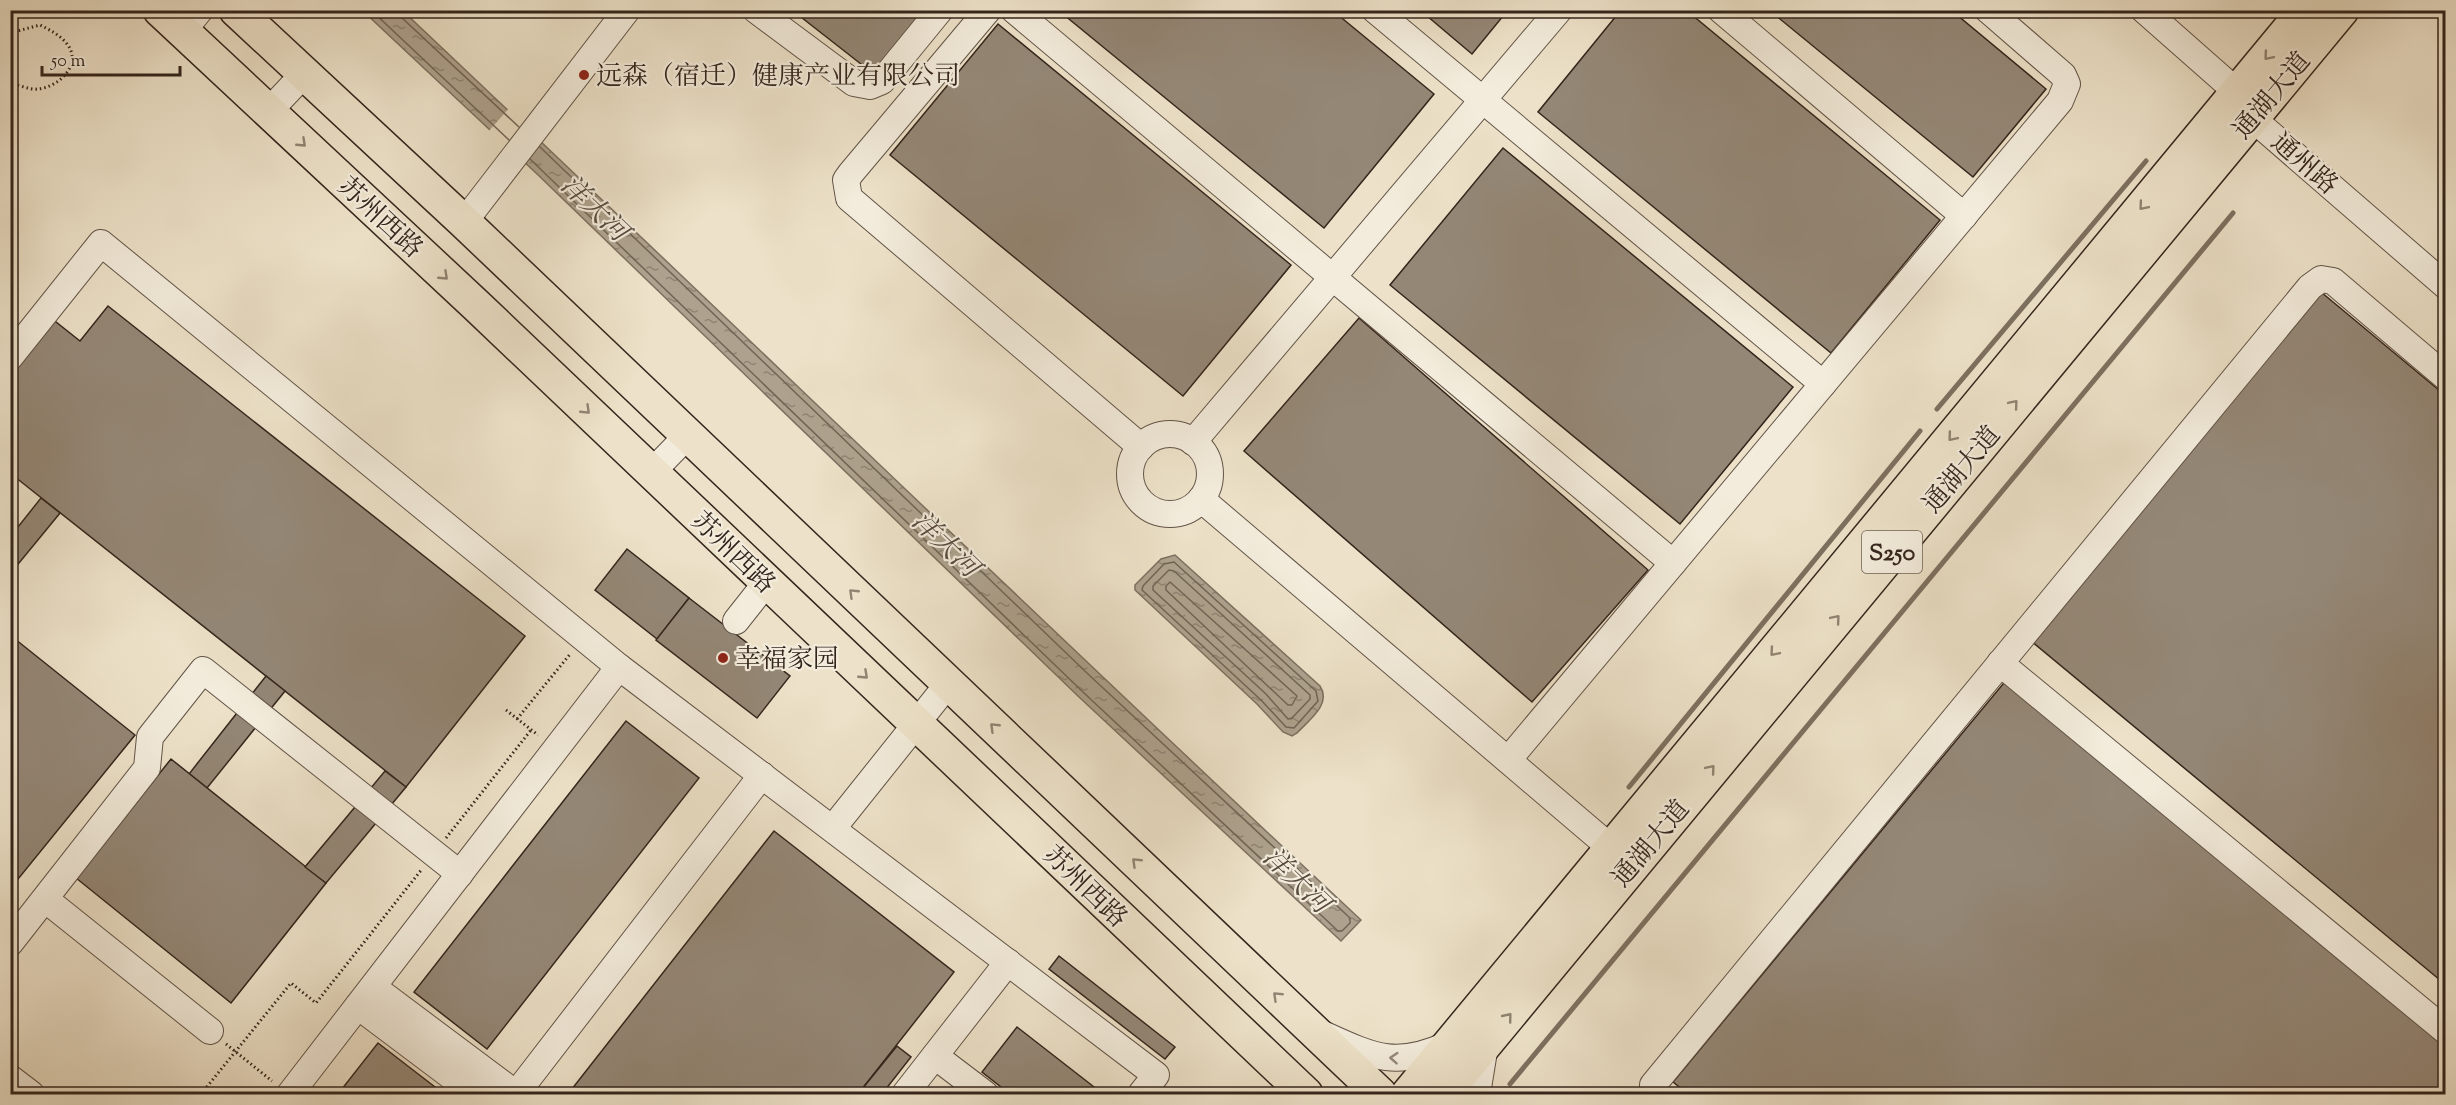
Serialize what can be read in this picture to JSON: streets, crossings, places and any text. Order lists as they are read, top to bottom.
{
  "streets": {
    "main road": ["通湖大道", "苏州西路", "S250"],
    "street": ["通州路"]
  },
  "crossings": [
    ["通湖大道", "通州路"]
  ],
  "water": ["洋大河"],
  "places": ["远森（宿迁）健康产业有限公司", "幸福家园"],
  "scale_bar": "50 m"
}
